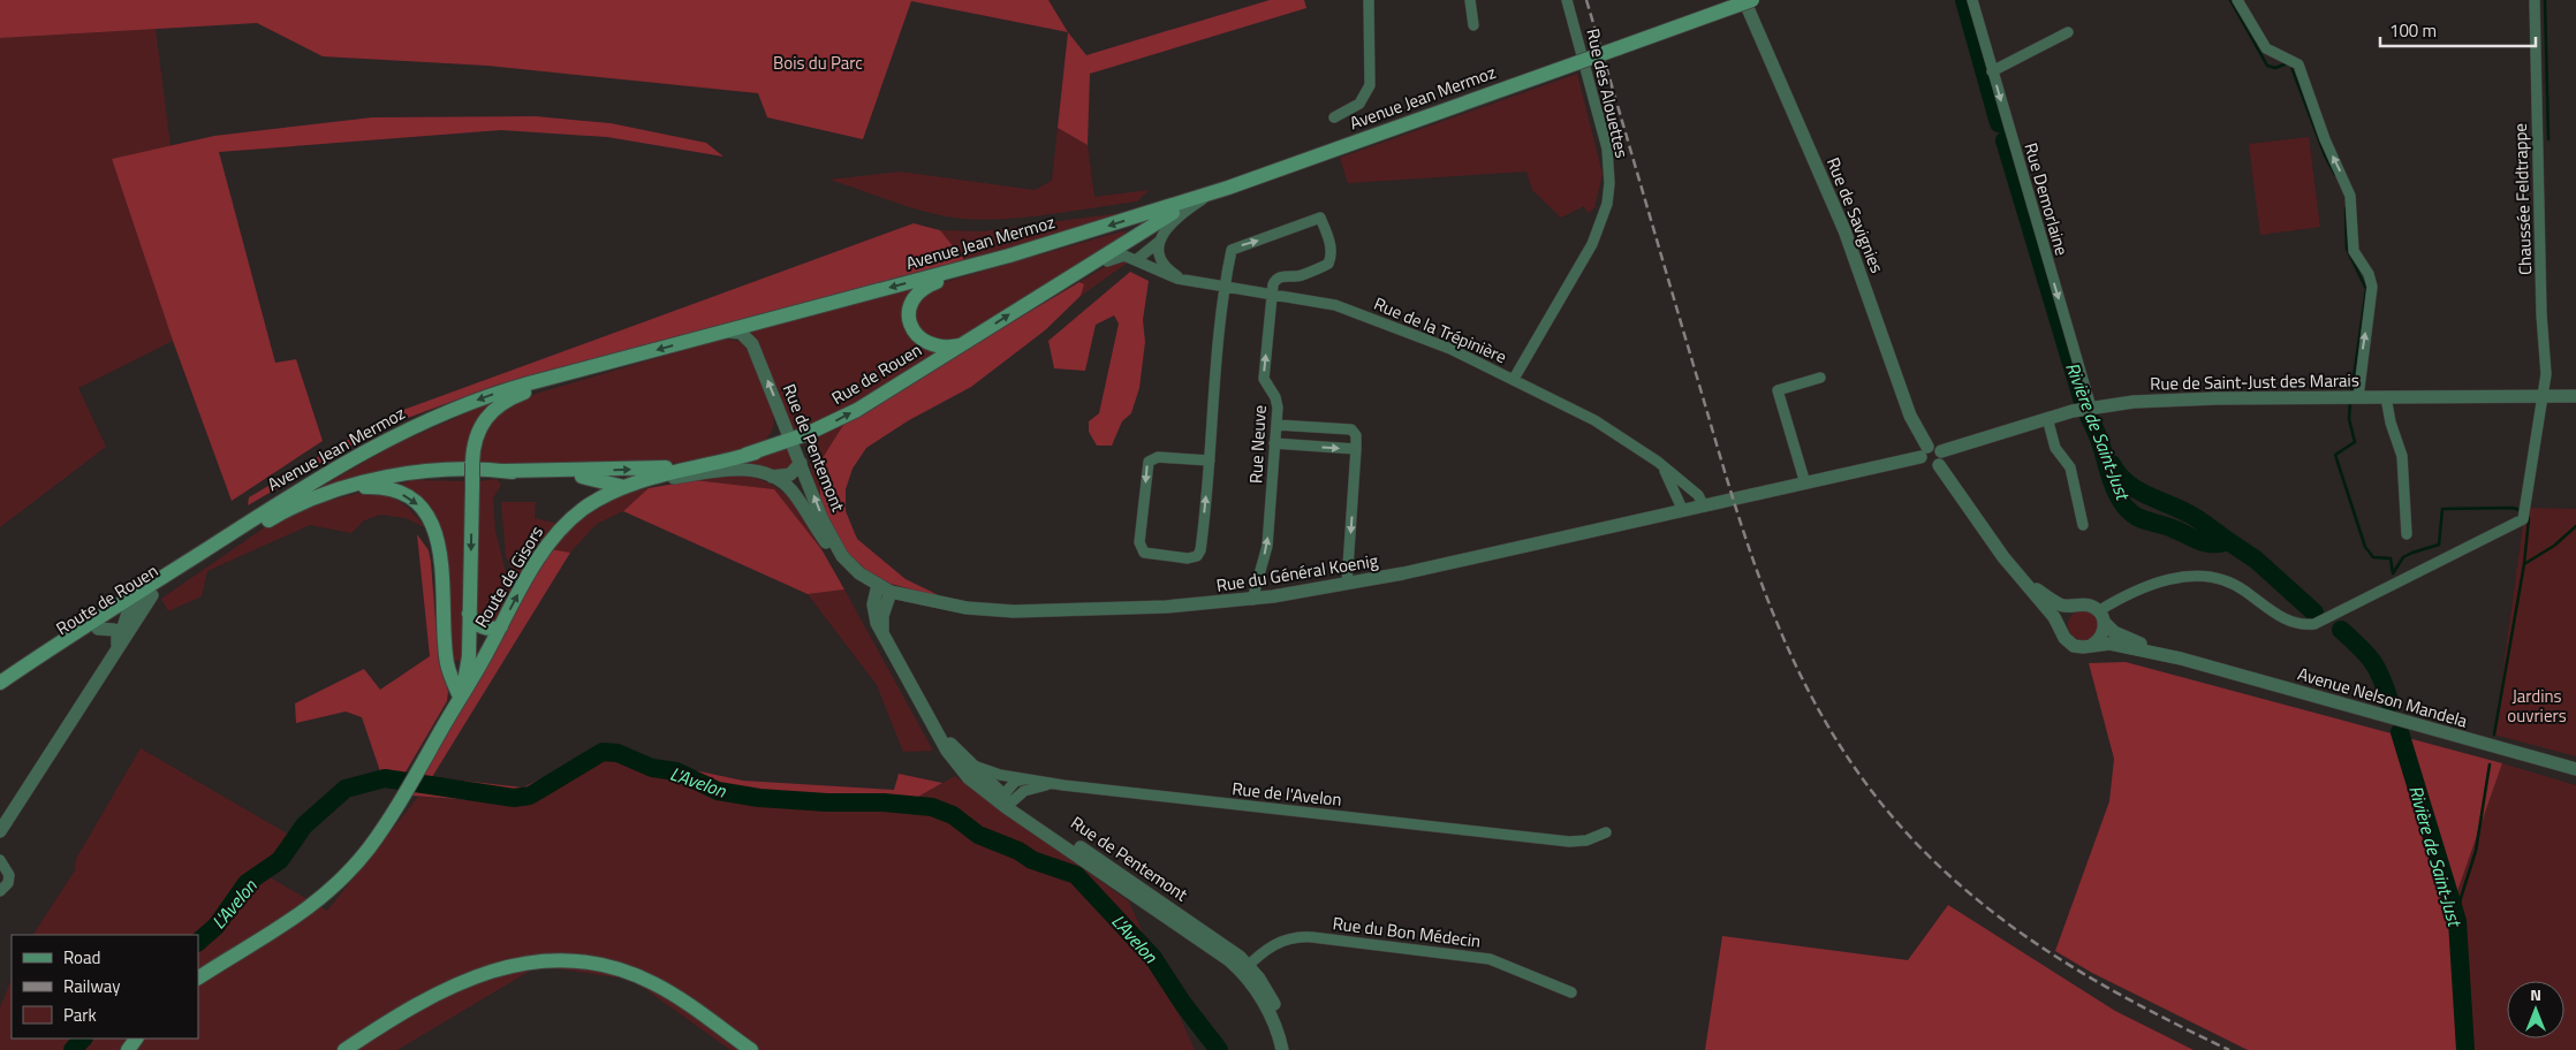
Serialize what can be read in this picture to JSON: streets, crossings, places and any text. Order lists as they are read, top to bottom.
{
  "streets": {
    "main road": [
      "Avenue Jean Mermoz",
      "Rue de Rouen",
      "Route de Gisors",
      "Route de Rouen"
    ],
    "street": [
      "Rue des Alouettes",
      "Rue Demorlaine",
      "Chaussée Feldtrappe",
      "Rue de Savignies",
      "Rue de la Trépinière",
      "Rue de Saint-Just des Marais",
      "Rue Neuve",
      "Rue de Pentemont",
      "Rue du Général Koenig",
      "Avenue Nelson Mandela",
      "Rue de l'Avelon",
      "Rue du Bon Médecin"
    ]
  },
  "crossings": [
    ["Rue des Alouettes", "Rue de la Trépinière"],
    ["Avenue Jean Mermoz", "Rue de Rouen"],
    ["Avenue Jean Mermoz", "Rue de Pentemont"],
    ["Avenue Jean Mermoz", "Route de Rouen"],
    ["Rue Demorlaine", "Rue de Saint-Just des Marais"],
    ["Chaussée Feldtrappe", "Rue de Saint-Just des Marais"],
    ["Chaussée Feldtrappe", "Avenue Nelson Mandela"],
    ["Rue de la Trépinière", "Rue de Rouen"],
    ["Rue de la Trépinière", "Rue Neuve"],
    ["Rue de la Trépinière", "Rue du Général Koenig"],
    ["Rue de Rouen", "Rue de Pentemont"],
    ["Rue de Rouen", "Route de Gisors"],
    ["Rue Neuve", "Rue du Général Koenig"],
    ["Rue de Pentemont", "Rue du Général Koenig"],
    ["Rue de Pentemont", "Rue de l'Avelon"],
    ["Rue de Pentemont", "Rue du Bon Médecin"]
  ],
  "one_way": ["Rue Demorlaine", "Rue de Rouen"],
  "water": ["Rivière de Saint-Just", "L'Avelon"],
  "parks": ["Bois du Parc", "Jardins ouvriers"],
  "legend": ["Road", "Railway", "Park"],
  "scale_bar": "100 m",
  "north": "top"
}
